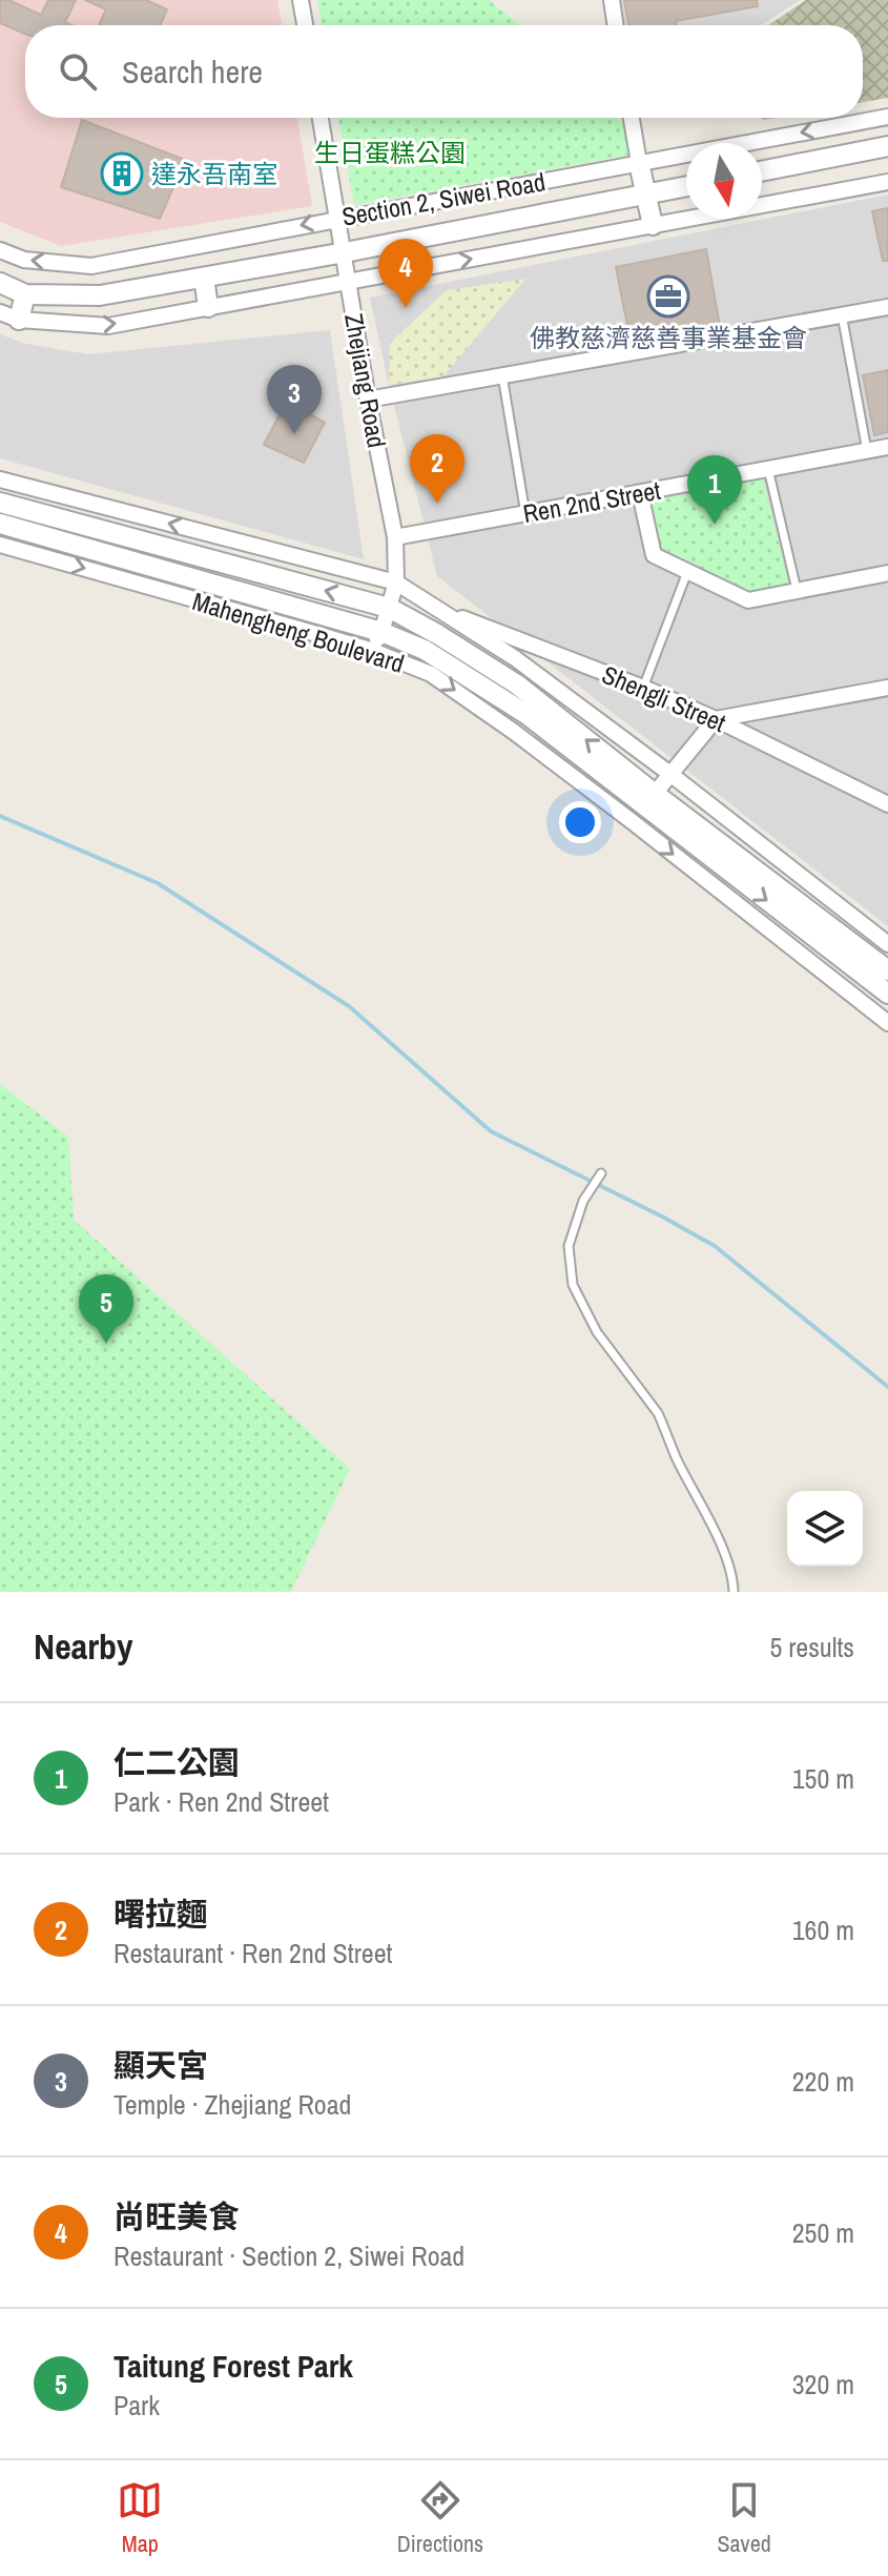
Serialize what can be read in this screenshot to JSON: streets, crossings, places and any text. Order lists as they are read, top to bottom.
{
  "streets": {
    "street": [
      "Section 2, Siwei Road",
      "Zhejiang Road",
      "Ren 2nd Street",
      "Mahengheng Boulevard",
      "Shengli Street"
    ]
  },
  "crossings": [
    ["Section 2, Siwei Road", "Zhejiang Road"],
    ["Zhejiang Road", "Ren 2nd Street"],
    ["Zhejiang Road", "Mahengheng Boulevard"]
  ],
  "parks": ["生日蛋糕公園"],
  "places": {
    "building": ["達永吾南室"],
    "office": ["佛教慈濟慈善事業基金會"]
  },
  "north": "bottom",
  "page": {
    "search": "Search here",
    "pins": [
      "4",
      "3",
      "2",
      "1",
      "5"
    ],
    "heading": ["Nearby", "5 results"],
    "list": [
      {
        "mark": "1",
        "name": "仁二公園",
        "note": "Park · Ren 2nd Street",
        "value": "150 m"
      },
      {
        "mark": "2",
        "name": "曙拉麵",
        "note": "Restaurant · Ren 2nd Street",
        "value": "160 m"
      },
      {
        "mark": "3",
        "name": "顯天宮",
        "note": "Temple · Zhejiang Road",
        "value": "220 m"
      },
      {
        "mark": "4",
        "name": "尚旺美食",
        "note": "Restaurant · Section 2, Siwei Road",
        "value": "250 m"
      },
      {
        "mark": "5",
        "name": "Taitung Forest Park",
        "note": "Park",
        "value": "320 m"
      }
    ],
    "nav": ["Map", "Directions", "Saved"]
  }
}
